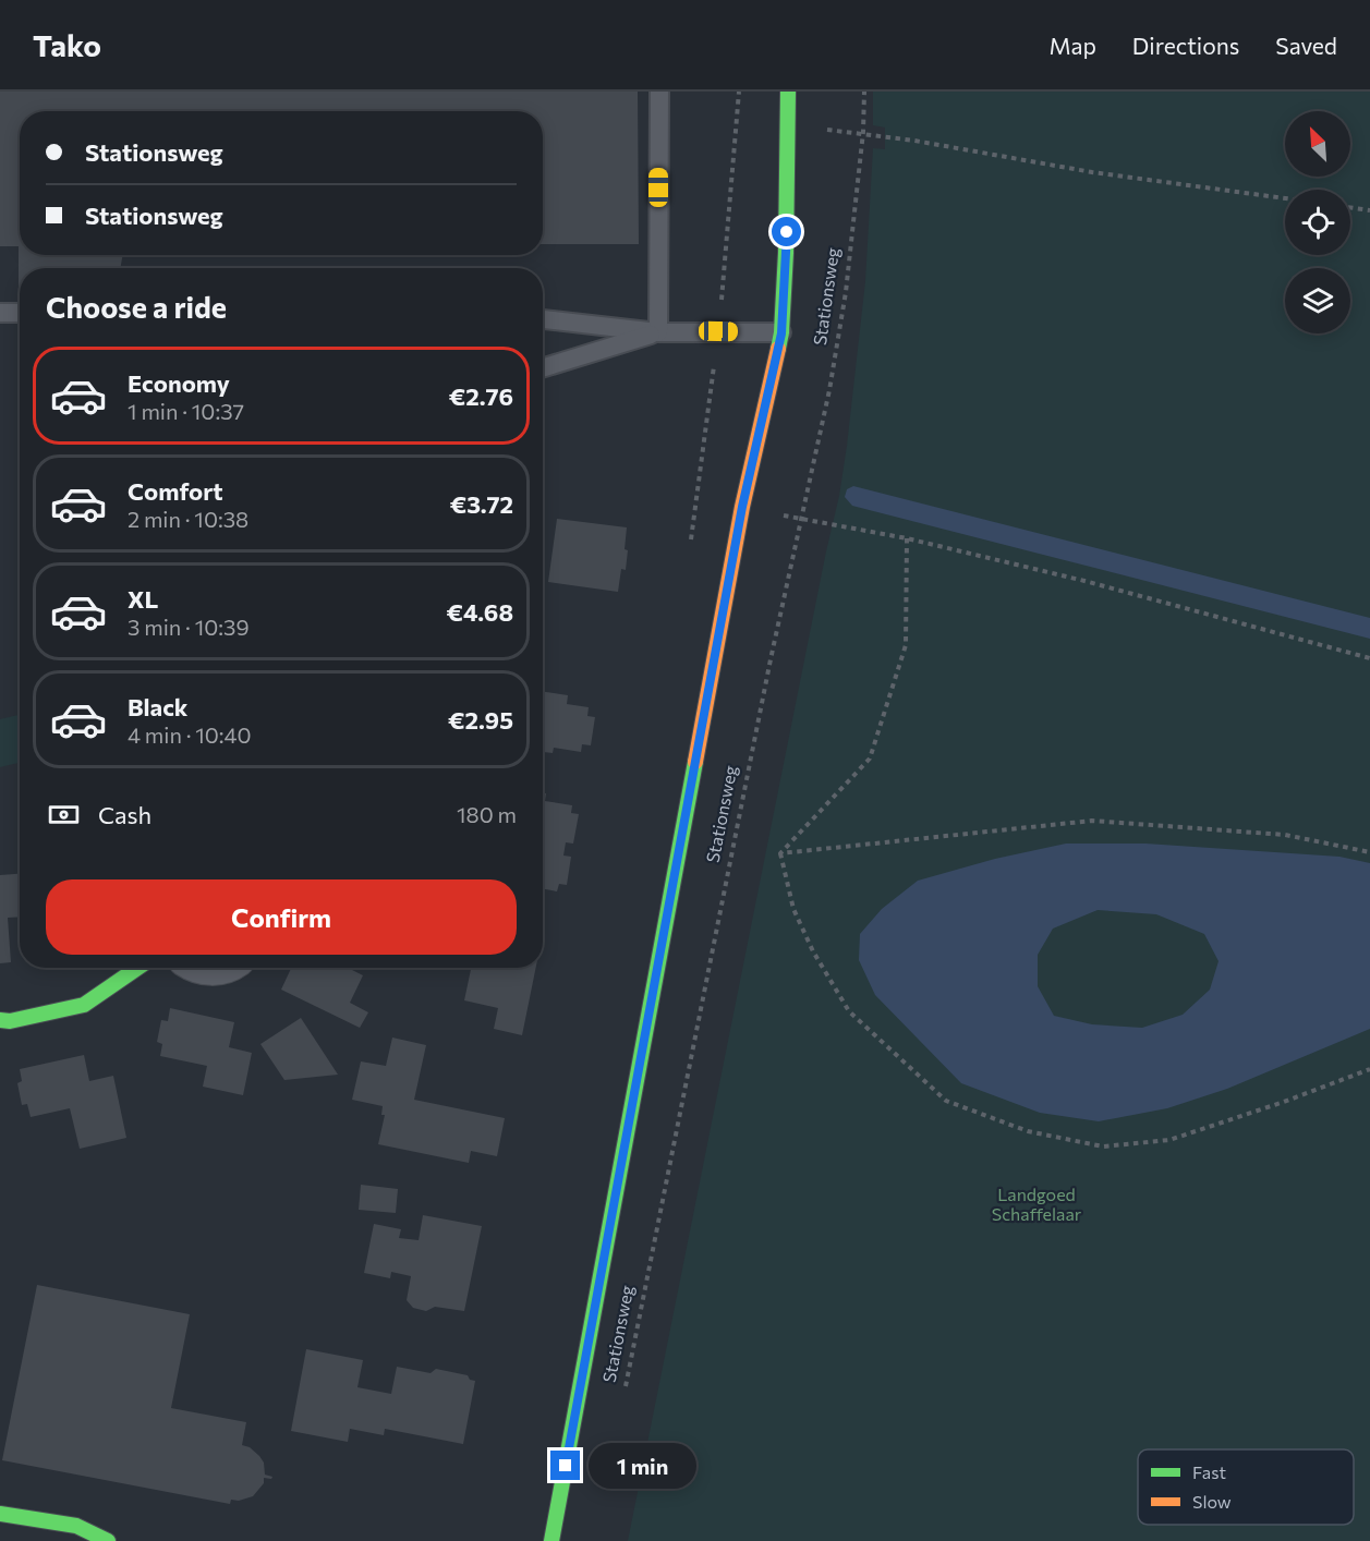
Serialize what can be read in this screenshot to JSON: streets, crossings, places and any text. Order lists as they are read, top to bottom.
{
  "streets": {
    "main road": ["Stationsweg"]
  },
  "parks": ["Landgoed Schaffelaar"],
  "legend": ["Fast", "Slow"],
  "north": "top left",
  "page": {
    "header": "Tako",
    "nav": ["Map", "Directions", "Saved"],
    "banner": ["Stationsweg", "Stationsweg"],
    "heading": "Choose a ride",
    "list": [
      {
        "name": "Economy",
        "note": "1 min · 10:37",
        "value": "€2.76"
      },
      {
        "name": "Comfort",
        "note": "2 min · 10:38",
        "value": "€3.72"
      },
      {
        "name": "XL",
        "note": "3 min · 10:39",
        "value": "€4.68"
      },
      {
        "name": "Black",
        "note": "4 min · 10:40",
        "value": "€2.95"
      }
    ],
    "pay": ["Cash", "180 m"],
    "buttons": "Confirm",
    "bubble": "1 min"
  }
}
